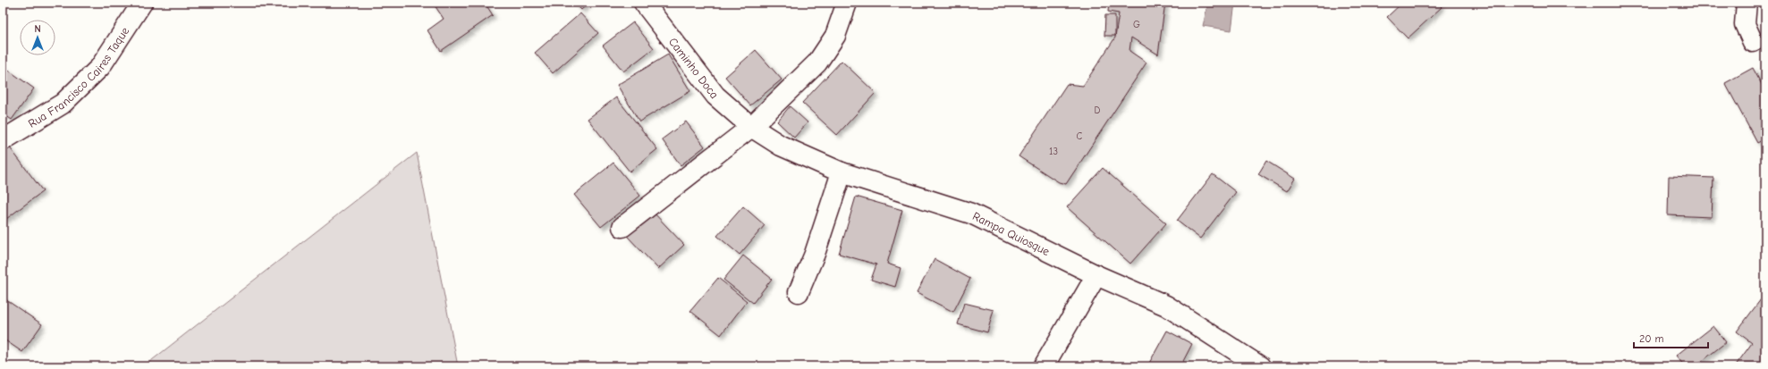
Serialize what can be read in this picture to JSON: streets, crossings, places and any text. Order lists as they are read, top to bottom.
{
  "streets": {
    "street": ["Caminho Doca", "Rua Francisco Caires Taque", "Rampa Quiosque"]
  },
  "crossings": [
    ["Caminho Doca", "Rampa Quiosque"]
  ],
  "house_numbers": [
    "G",
    "D",
    "C",
    "13"
  ],
  "scale_bar": "20 m",
  "north": "top"
}
